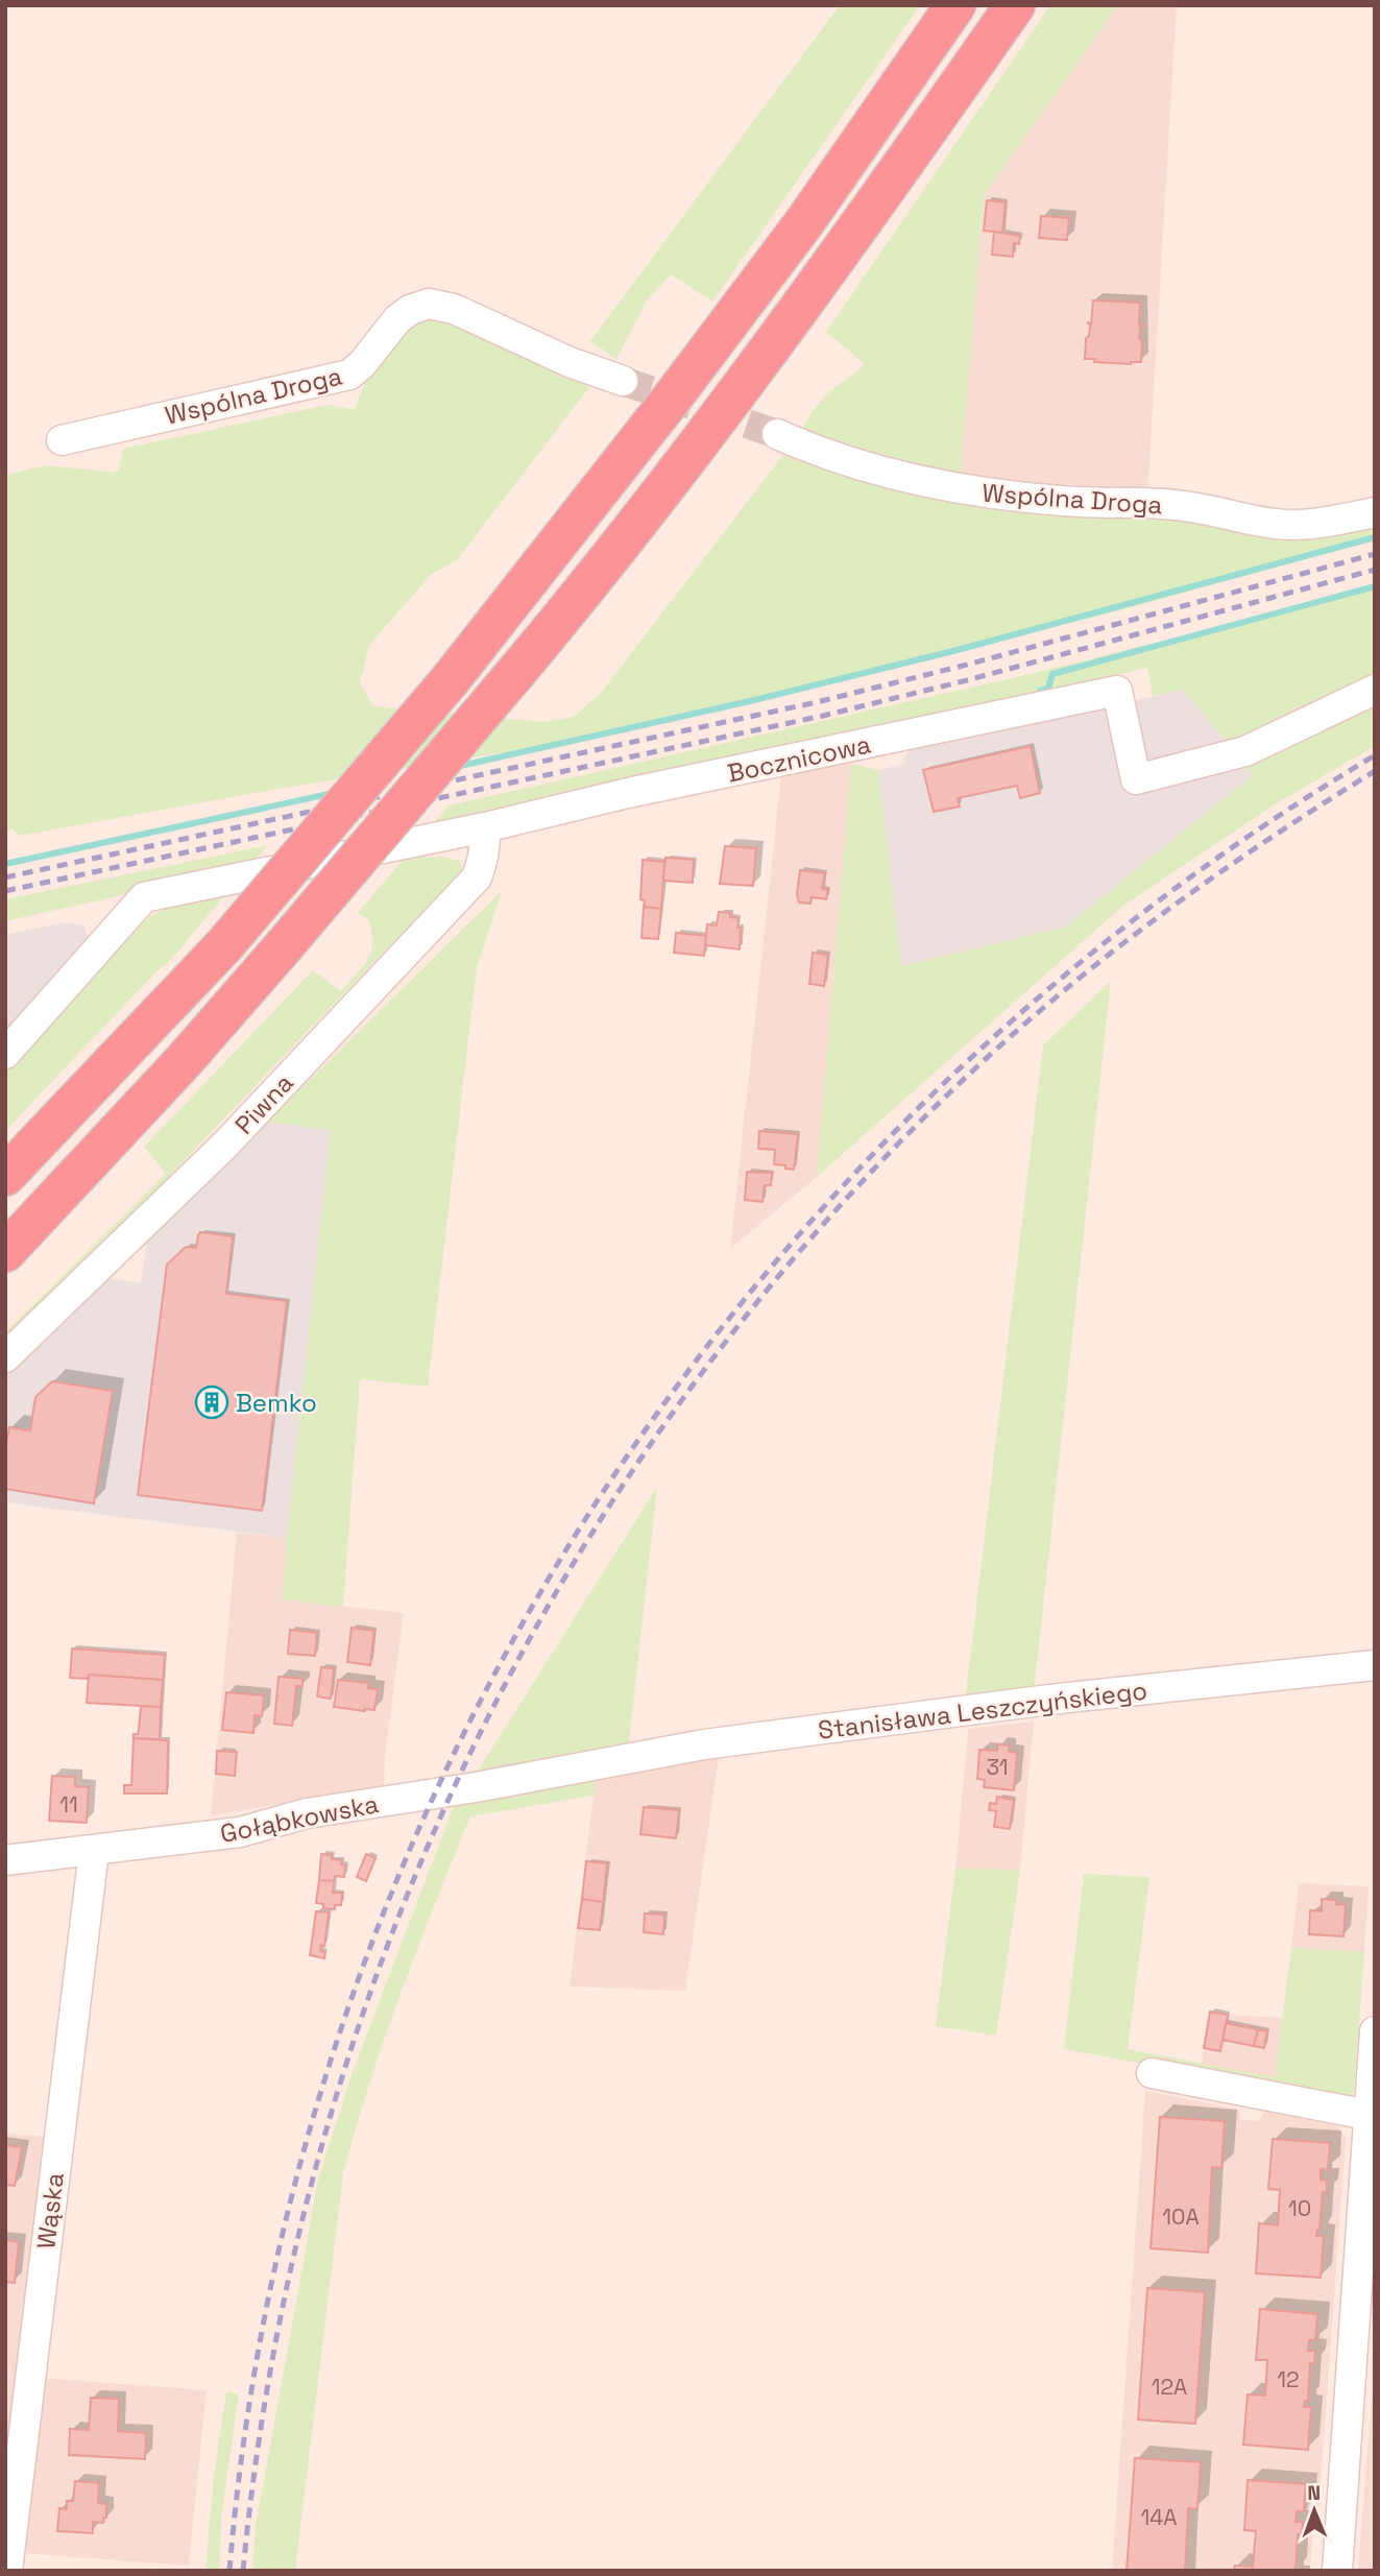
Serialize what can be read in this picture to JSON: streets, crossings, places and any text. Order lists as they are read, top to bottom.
{
  "streets": {
    "street": [
      "Wspólna Droga",
      "Bocznicowa",
      "Piwna",
      "Stanisława Leszczyńskiego",
      "Gołąbkowska",
      "Wąska"
    ]
  },
  "crossings": [
    ["Bocznicowa", "Piwna"],
    ["Stanisława Leszczyńskiego", "Gołąbkowska"],
    ["Gołąbkowska", "Wąska"]
  ],
  "places": {
    "building": ["Bemko"]
  },
  "house_numbers": [
    "31",
    "11",
    "10",
    "10A",
    "12",
    "12A",
    "14A"
  ],
  "north": "top"
}
